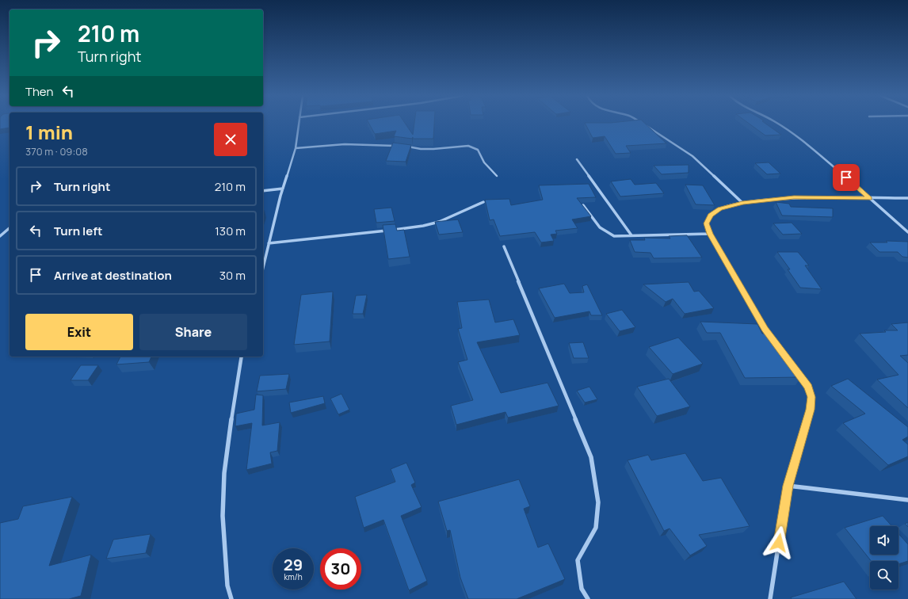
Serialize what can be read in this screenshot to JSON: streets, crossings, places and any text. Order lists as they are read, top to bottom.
{
  "page": {
    "turn": ["210 m", "Turn right"],
    "then": "Then",
    "heading": ["1 min", "370 m · 09:08"],
    "list": [
      {
        "name": "Turn right",
        "value": "210 m"
      },
      {
        "name": "Turn left",
        "value": "130 m"
      },
      {
        "name": "Arrive at destination",
        "value": "30 m"
      }
    ],
    "buttons": ["Exit", "Share"],
    "speed": "29 km/h",
    "limit": "30"
  }
}
